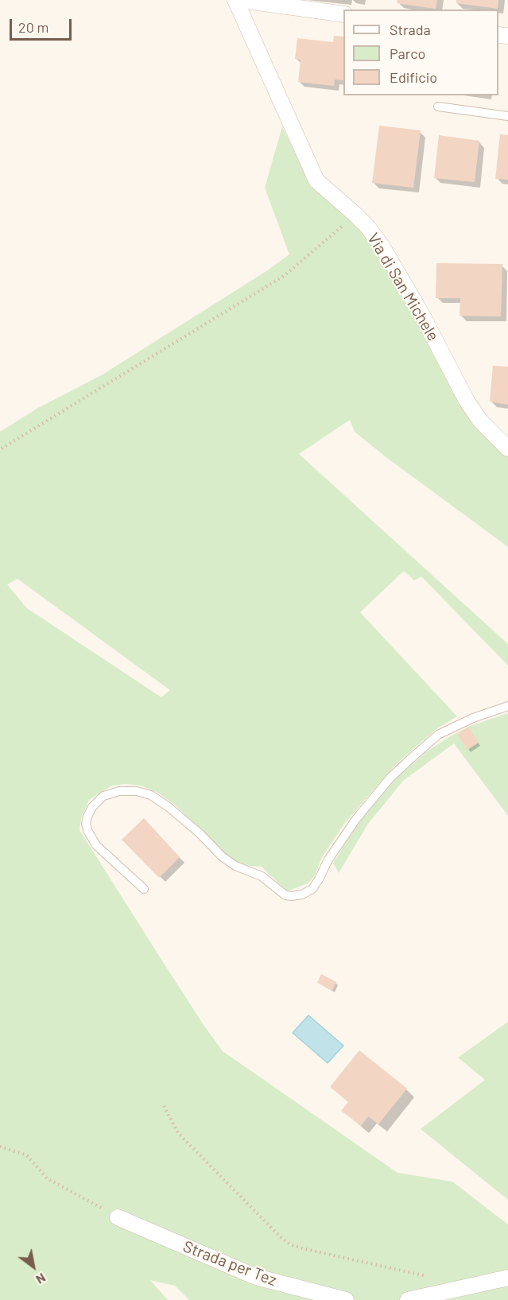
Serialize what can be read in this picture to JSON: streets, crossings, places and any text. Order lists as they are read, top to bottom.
{
  "streets": {
    "street": ["Via di San Michele", "Strada per Tez"]
  },
  "legend": ["Strada", "Parco", "Edificio"],
  "scale_bar": "20 m",
  "north": "bottom right"
}
